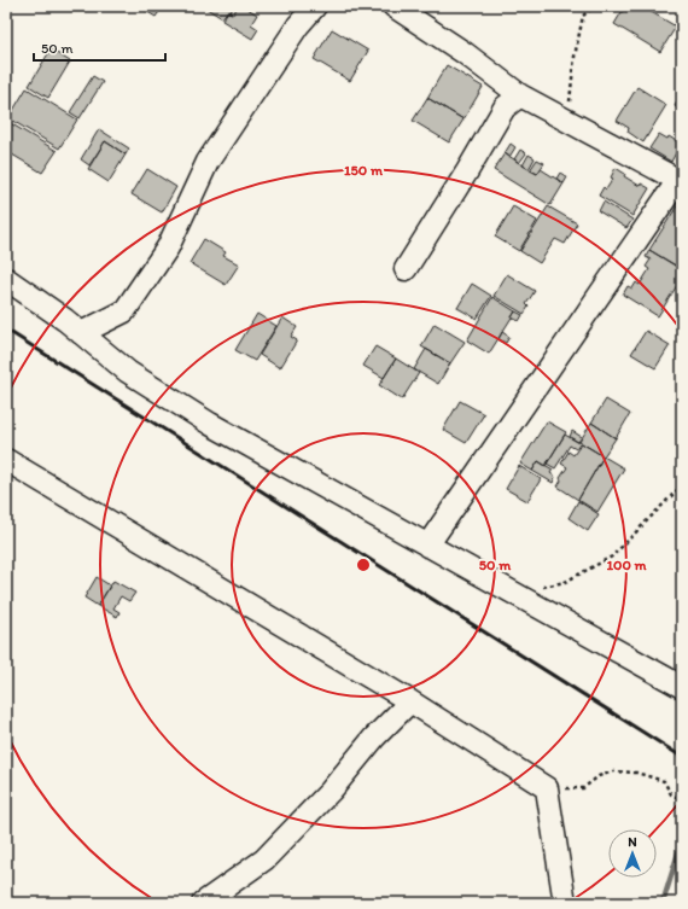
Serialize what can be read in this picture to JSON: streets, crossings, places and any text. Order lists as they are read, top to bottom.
{
  "scale_bar": "50 m",
  "north": "top",
  "rings": ["150 m", "50 m", "100 m"]
}
